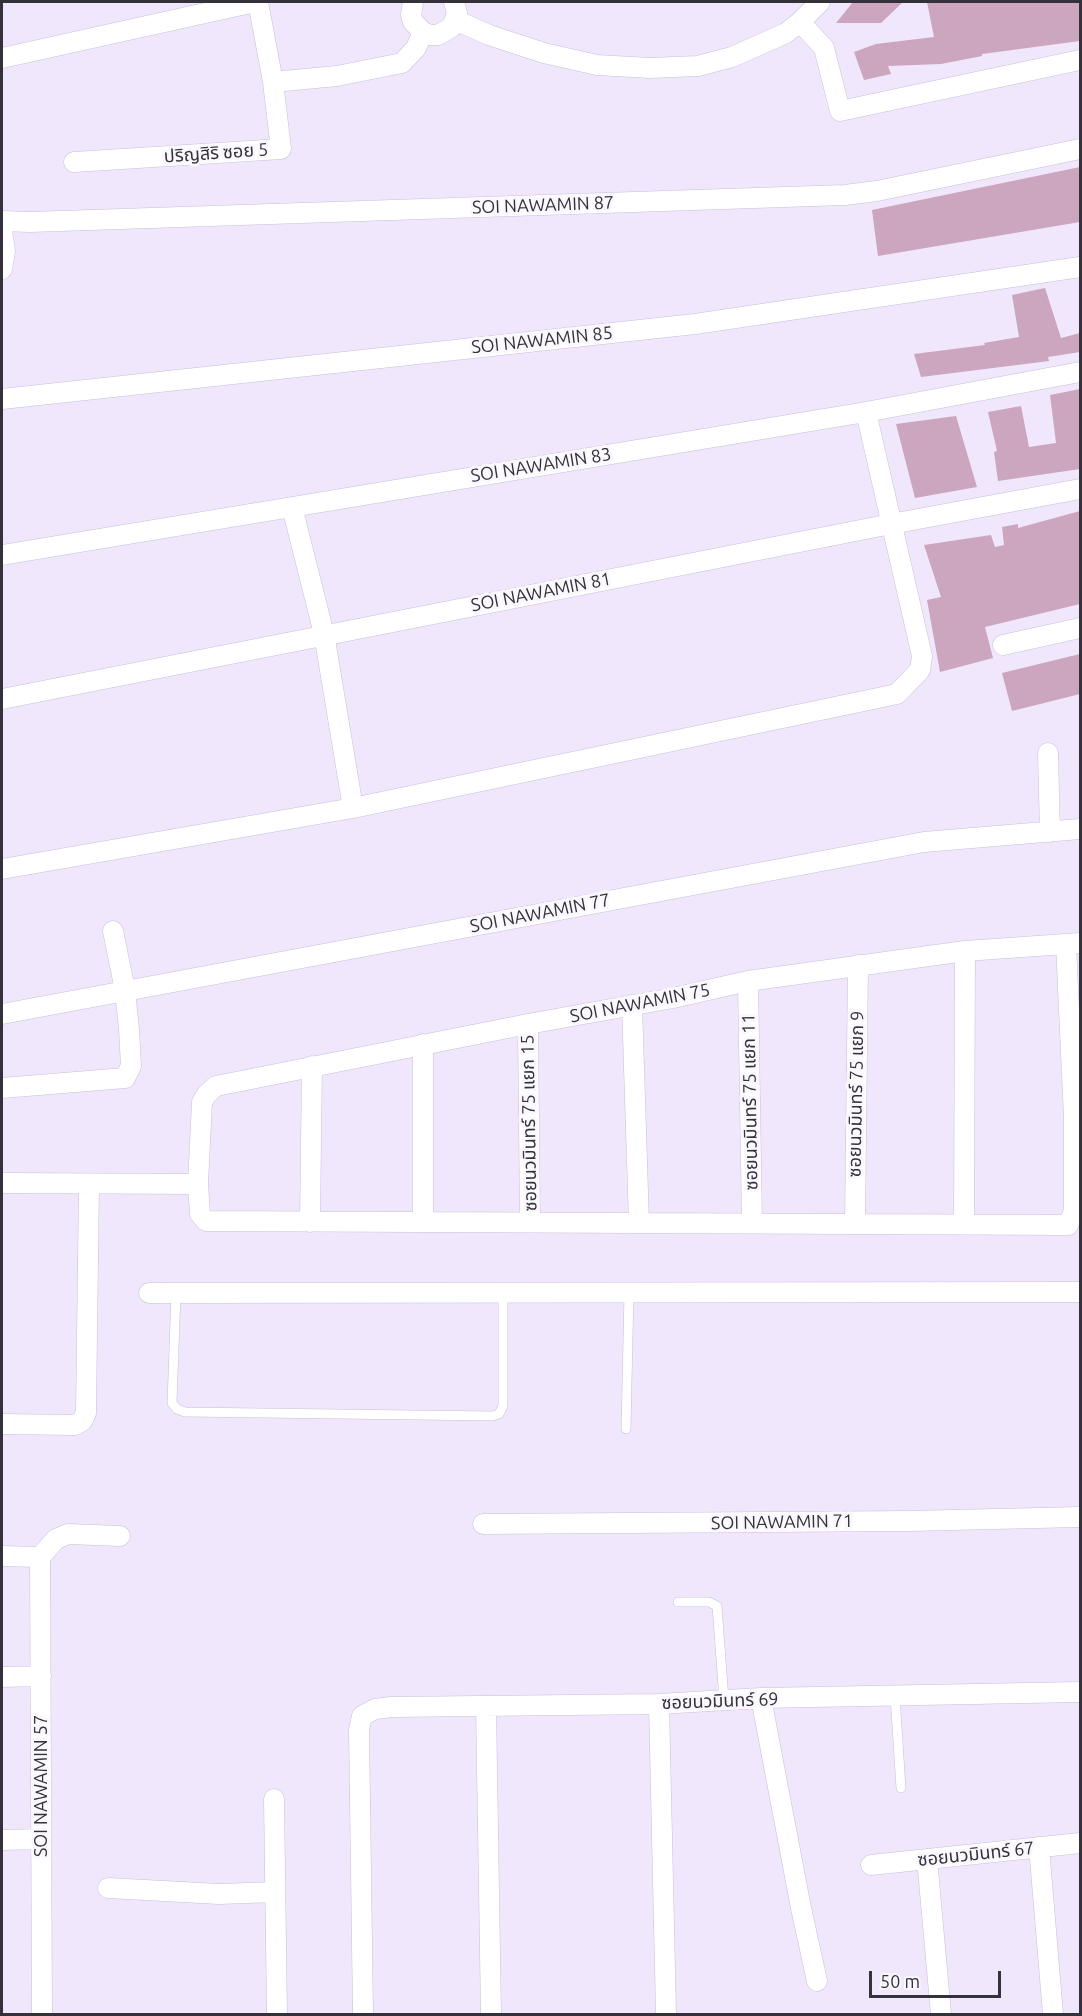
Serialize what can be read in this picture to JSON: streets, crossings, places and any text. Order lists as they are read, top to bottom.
{
  "streets": {
    "street": [
      "ปริญสิริ ซอย 5",
      "SOI NAWAMIN 87",
      "SOI NAWAMIN 85",
      "SOI NAWAMIN 83",
      "SOI NAWAMIN 81",
      "SOI NAWAMIN 77",
      "SOI NAWAMIN 75",
      "ซอยนวมินทร์ 75 แยก 9",
      "ซอยนวมินทร์ 75 แยก 11",
      "ซอยนวมินทร์ 75 แยก 15",
      "SOI NAWAMIN 71",
      "ซอยนวมินทร์ 69",
      "SOI NAWAMIN 57",
      "ซอยนวมินทร์ 67"
    ]
  },
  "crossings": [
    ["SOI NAWAMIN 75", "ซอยนวมินทร์ 75 แยก 9"],
    ["SOI NAWAMIN 75", "ซอยนวมินทร์ 75 แยก 11"],
    ["SOI NAWAMIN 75", "ซอยนวมินทร์ 75 แยก 15"]
  ],
  "scale_bar": "50 m"
}
